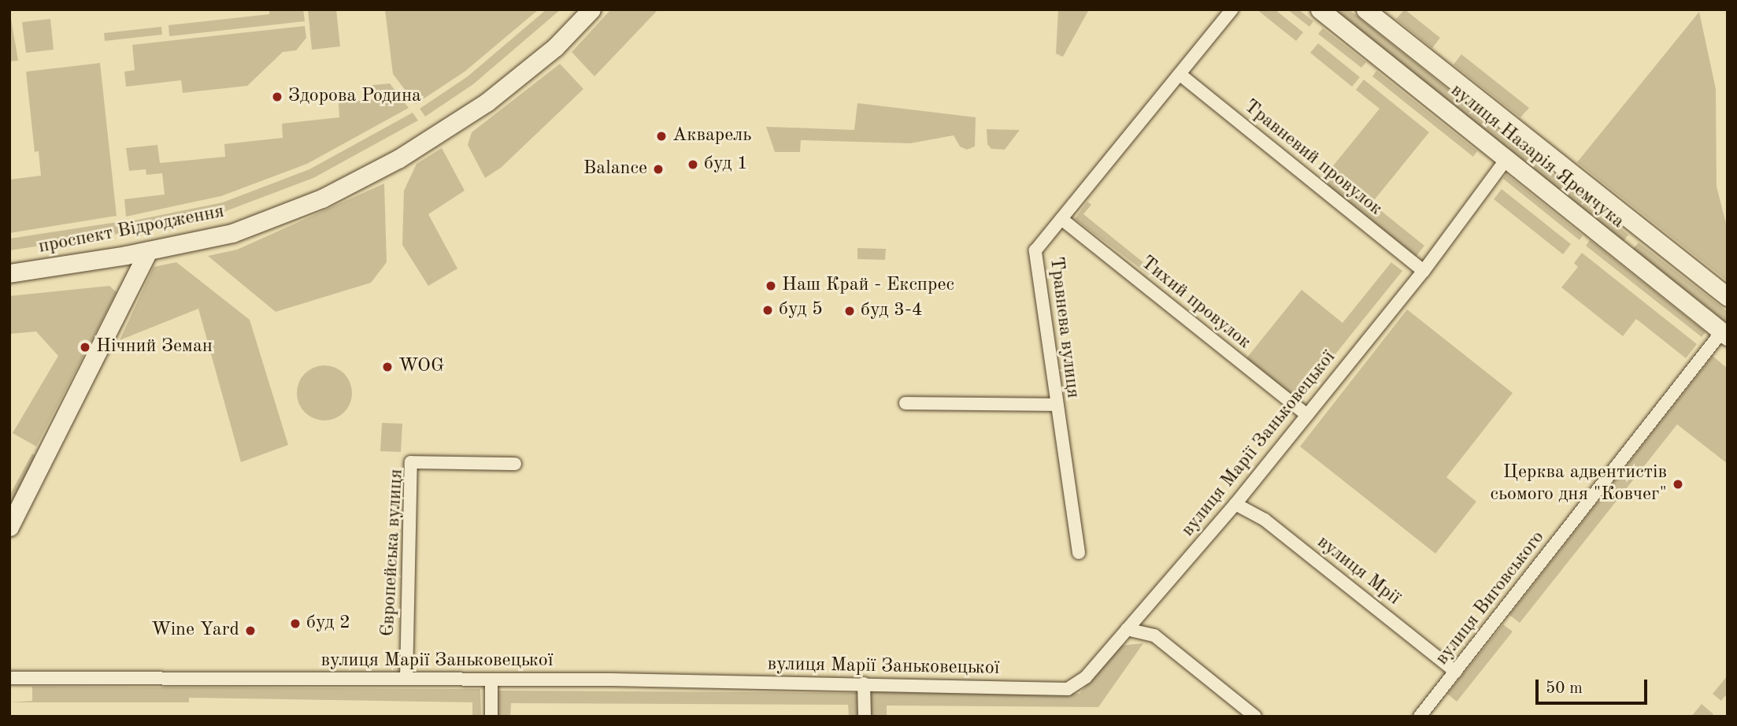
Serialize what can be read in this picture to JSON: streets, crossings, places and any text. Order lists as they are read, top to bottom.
{
  "streets": {
    "street": [
      "вулиця Назарія Яремчука",
      "Травневий провулок",
      "проспект Відродження",
      "Тихий провулок",
      "Травнева вулиця",
      "вулиця Марії Заньковецької",
      "Європейська вулиця",
      "вулиця Мрії",
      "вулиця Виговського"
    ]
  },
  "crossings": [
    ["вулиця Назарія Яремчука", "вулиця Марії Заньковецької"],
    ["вулиця Назарія Яремчука", "вулиця Виговського"],
    ["Травневий провулок", "Травнева вулиця"],
    ["Травневий провулок", "вулиця Марії Заньковецької"],
    ["Тихий провулок", "Травнева вулиця"],
    ["Тихий провулок", "вулиця Марії Заньковецької"],
    ["вулиця Марії Заньковецької", "Європейська вулиця"],
    ["вулиця Марії Заньковецької", "вулиця Мрії"],
    ["вулиця Мрії", "вулиця Виговського"]
  ],
  "places": [
    "Здорова Родина",
    "Акварель",
    "буд 1",
    "Balance",
    "Наш Край - Експрес",
    "буд 5",
    "буд 3-4",
    "Нічний Земан",
    "WOG",
    "Церква адвентистів сьомого дня \"Ковчег\"",
    "буд 2",
    "Wine Yard"
  ],
  "scale_bar": "50 m"
}
